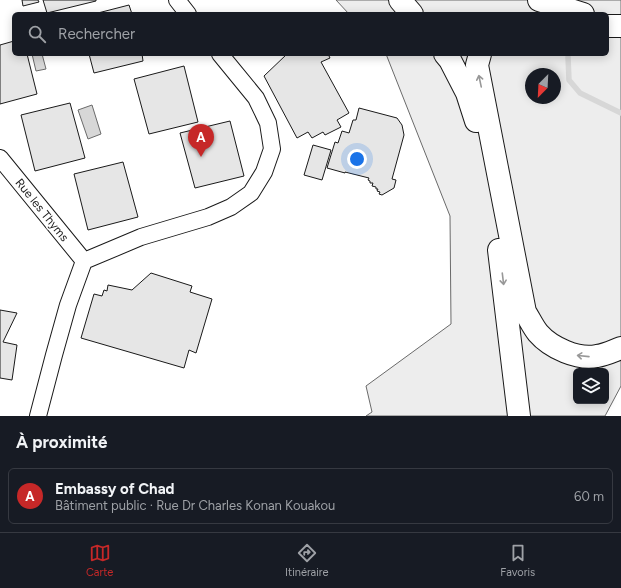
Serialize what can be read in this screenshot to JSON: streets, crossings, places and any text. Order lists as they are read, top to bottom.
{
  "streets": {
    "street": ["Rue les Thyms"]
  },
  "north": "bottom left",
  "page": {
    "search": "Rechercher",
    "pins": "A",
    "heading": "À proximité",
    "list": [
      {
        "mark": "A",
        "name": "Embassy of Chad",
        "note": "Bâtiment public · Rue Dr Charles Konan Kouakou",
        "value": "60 m"
      }
    ],
    "nav": ["Carte", "Itinéraire", "Favoris"]
  }
}
